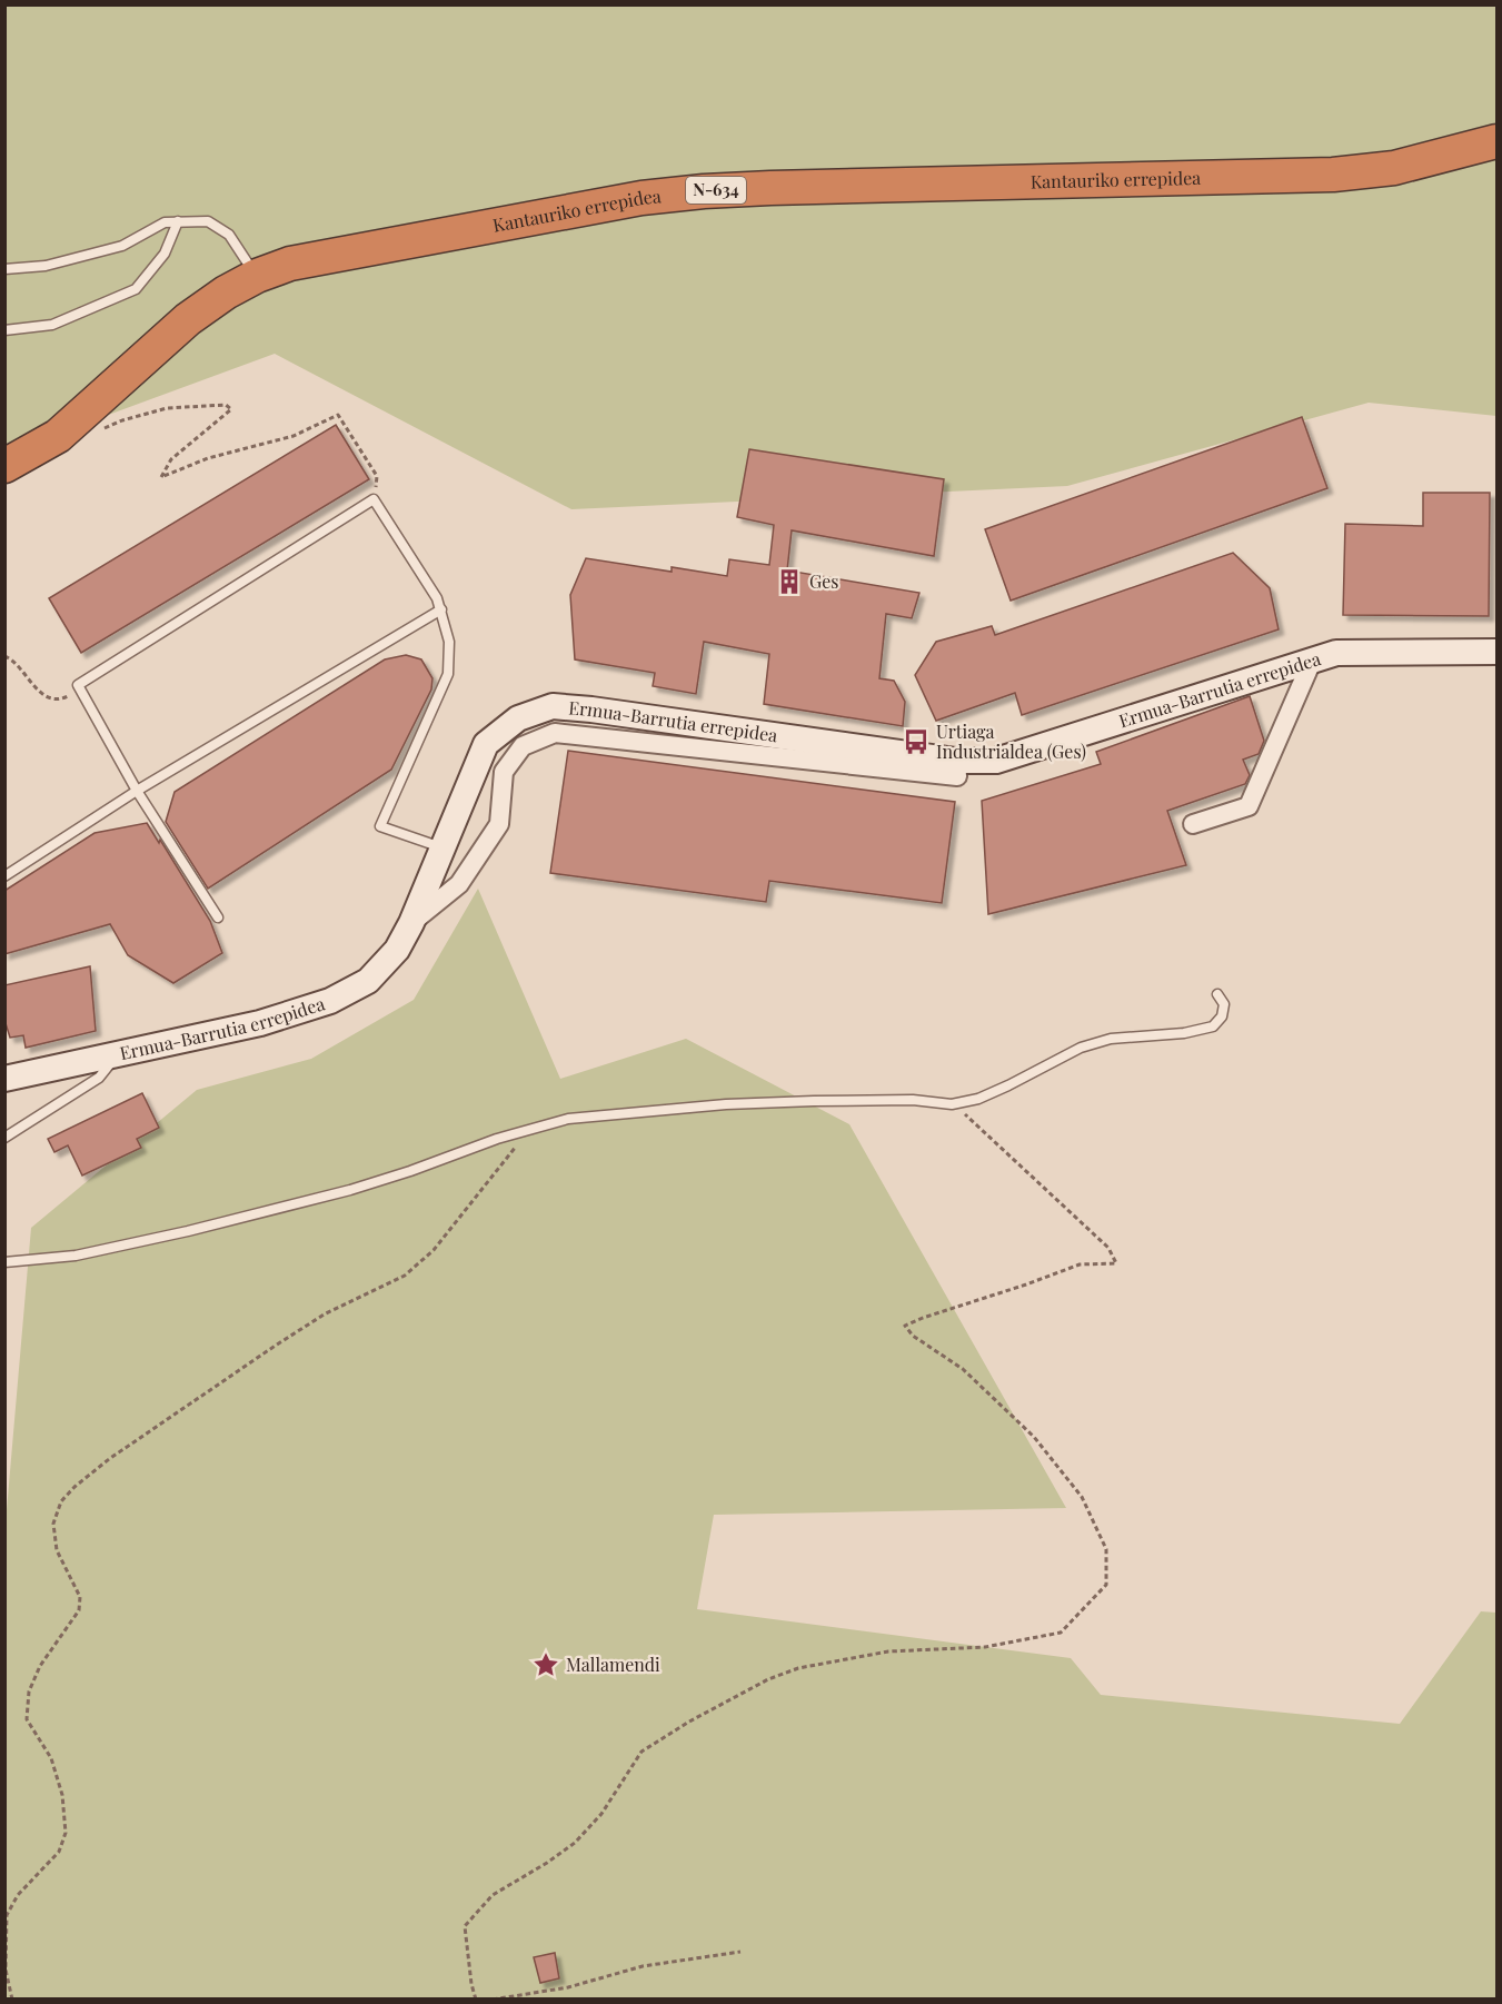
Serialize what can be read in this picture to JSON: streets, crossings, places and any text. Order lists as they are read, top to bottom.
{
  "streets": {
    "highway": ["Kantauriko errepidea", "N-634"],
    "street": ["Ermua-Barrutia errepidea"]
  },
  "places": {
    "building": ["Ges"],
    "bus stop": ["Urtiaga Industrialdea (Ges)"],
    "place": ["Mallamendi"]
  }
}
